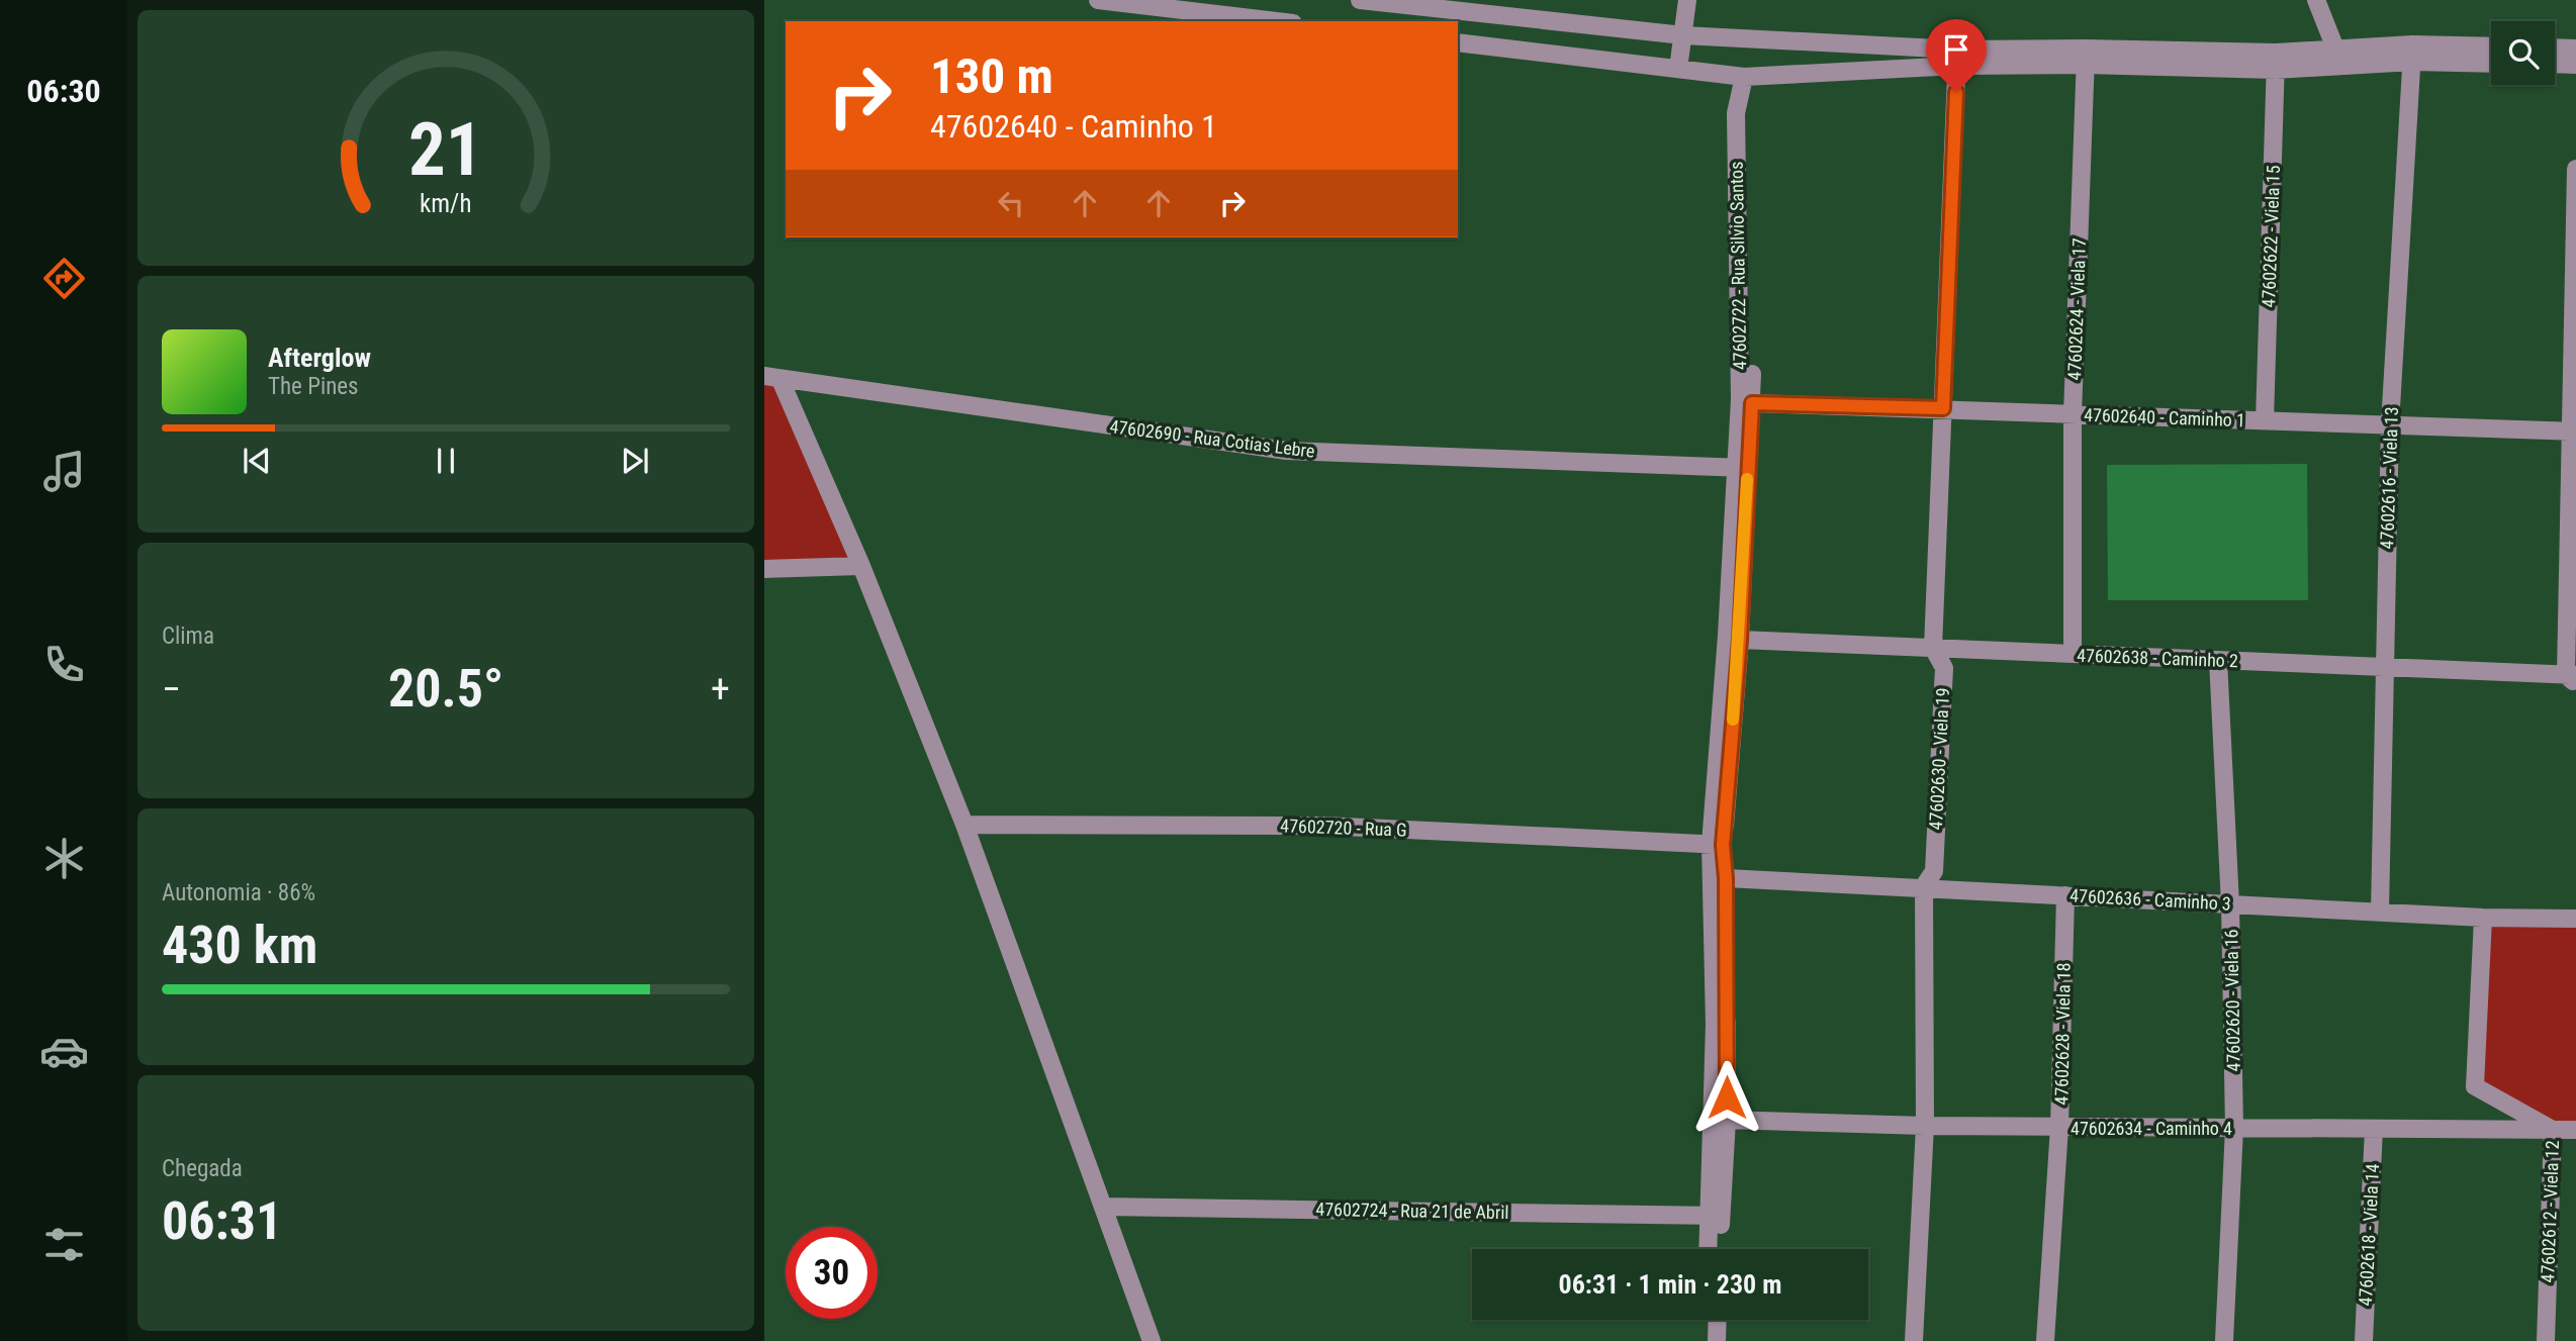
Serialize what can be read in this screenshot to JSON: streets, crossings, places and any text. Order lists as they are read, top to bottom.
{
  "streets": {
    "street": [
      "47602622 - Viela 15",
      "47602722 - Rua Silvio Santos",
      "47602624 - Viela 17",
      "47602640 - Caminho 1",
      "47602690 - Rua Cotias Lebre",
      "47602616 - Viela 13",
      "47602638 - Caminho 2",
      "47602630 - Viela 19",
      "47602720 - Rua G",
      "47602636 - Caminho 3",
      "47602620 - Viela 16",
      "47602628 - Viela 18",
      "47602634 - Caminho 4",
      "47602724 - Rua 21 de Abril",
      "47602612 - Viela 12",
      "47602618 - Viela 14"
    ]
  },
  "crossings": [
    ["47602622 - Viela 15", "47602640 - Caminho 1"],
    ["47602722 - Rua Silvio Santos", "47602690 - Rua Cotias Lebre"],
    ["47602722 - Rua Silvio Santos", "47602720 - Rua G"],
    ["47602722 - Rua Silvio Santos", "47602724 - Rua 21 de Abril"],
    ["47602624 - Viela 17", "47602640 - Caminho 1"],
    ["47602624 - Viela 17", "47602638 - Caminho 2"],
    ["47602640 - Caminho 1", "47602616 - Viela 13"],
    ["47602640 - Caminho 1", "47602630 - Viela 19"],
    ["47602616 - Viela 13", "47602638 - Caminho 2"],
    ["47602616 - Viela 13", "47602636 - Caminho 3"],
    ["47602638 - Caminho 2", "47602630 - Viela 19"],
    ["47602638 - Caminho 2", "47602620 - Viela 16"],
    ["47602630 - Viela 19", "47602636 - Caminho 3"],
    ["47602630 - Viela 19", "47602634 - Caminho 4"],
    ["47602636 - Caminho 3", "47602620 - Viela 16"],
    ["47602636 - Caminho 3", "47602628 - Viela 18"],
    ["47602636 - Caminho 3", "47602612 - Viela 12"],
    ["47602620 - Viela 16", "47602634 - Caminho 4"],
    ["47602628 - Viela 18", "47602634 - Caminho 4"],
    ["47602634 - Caminho 4", "47602612 - Viela 12"],
    ["47602634 - Caminho 4", "47602618 - Viela 14"]
  ],
  "page": {
    "tabs": "06:30",
    "turn": ["130 m", "47602640 - Caminho 1"],
    "song": ["Afterglow", "The Pines"],
    "tile": [
      "Clima",
      ["Autonomia · 86%", "430 km"],
      ["Chegada", "06:31"]
    ],
    "heat": ["−", "20.5°", "+"],
    "limit": "30",
    "trip": "06:31 · 1 min · 230 m",
    "gauge": ["21", "km/h"]
  }
}
